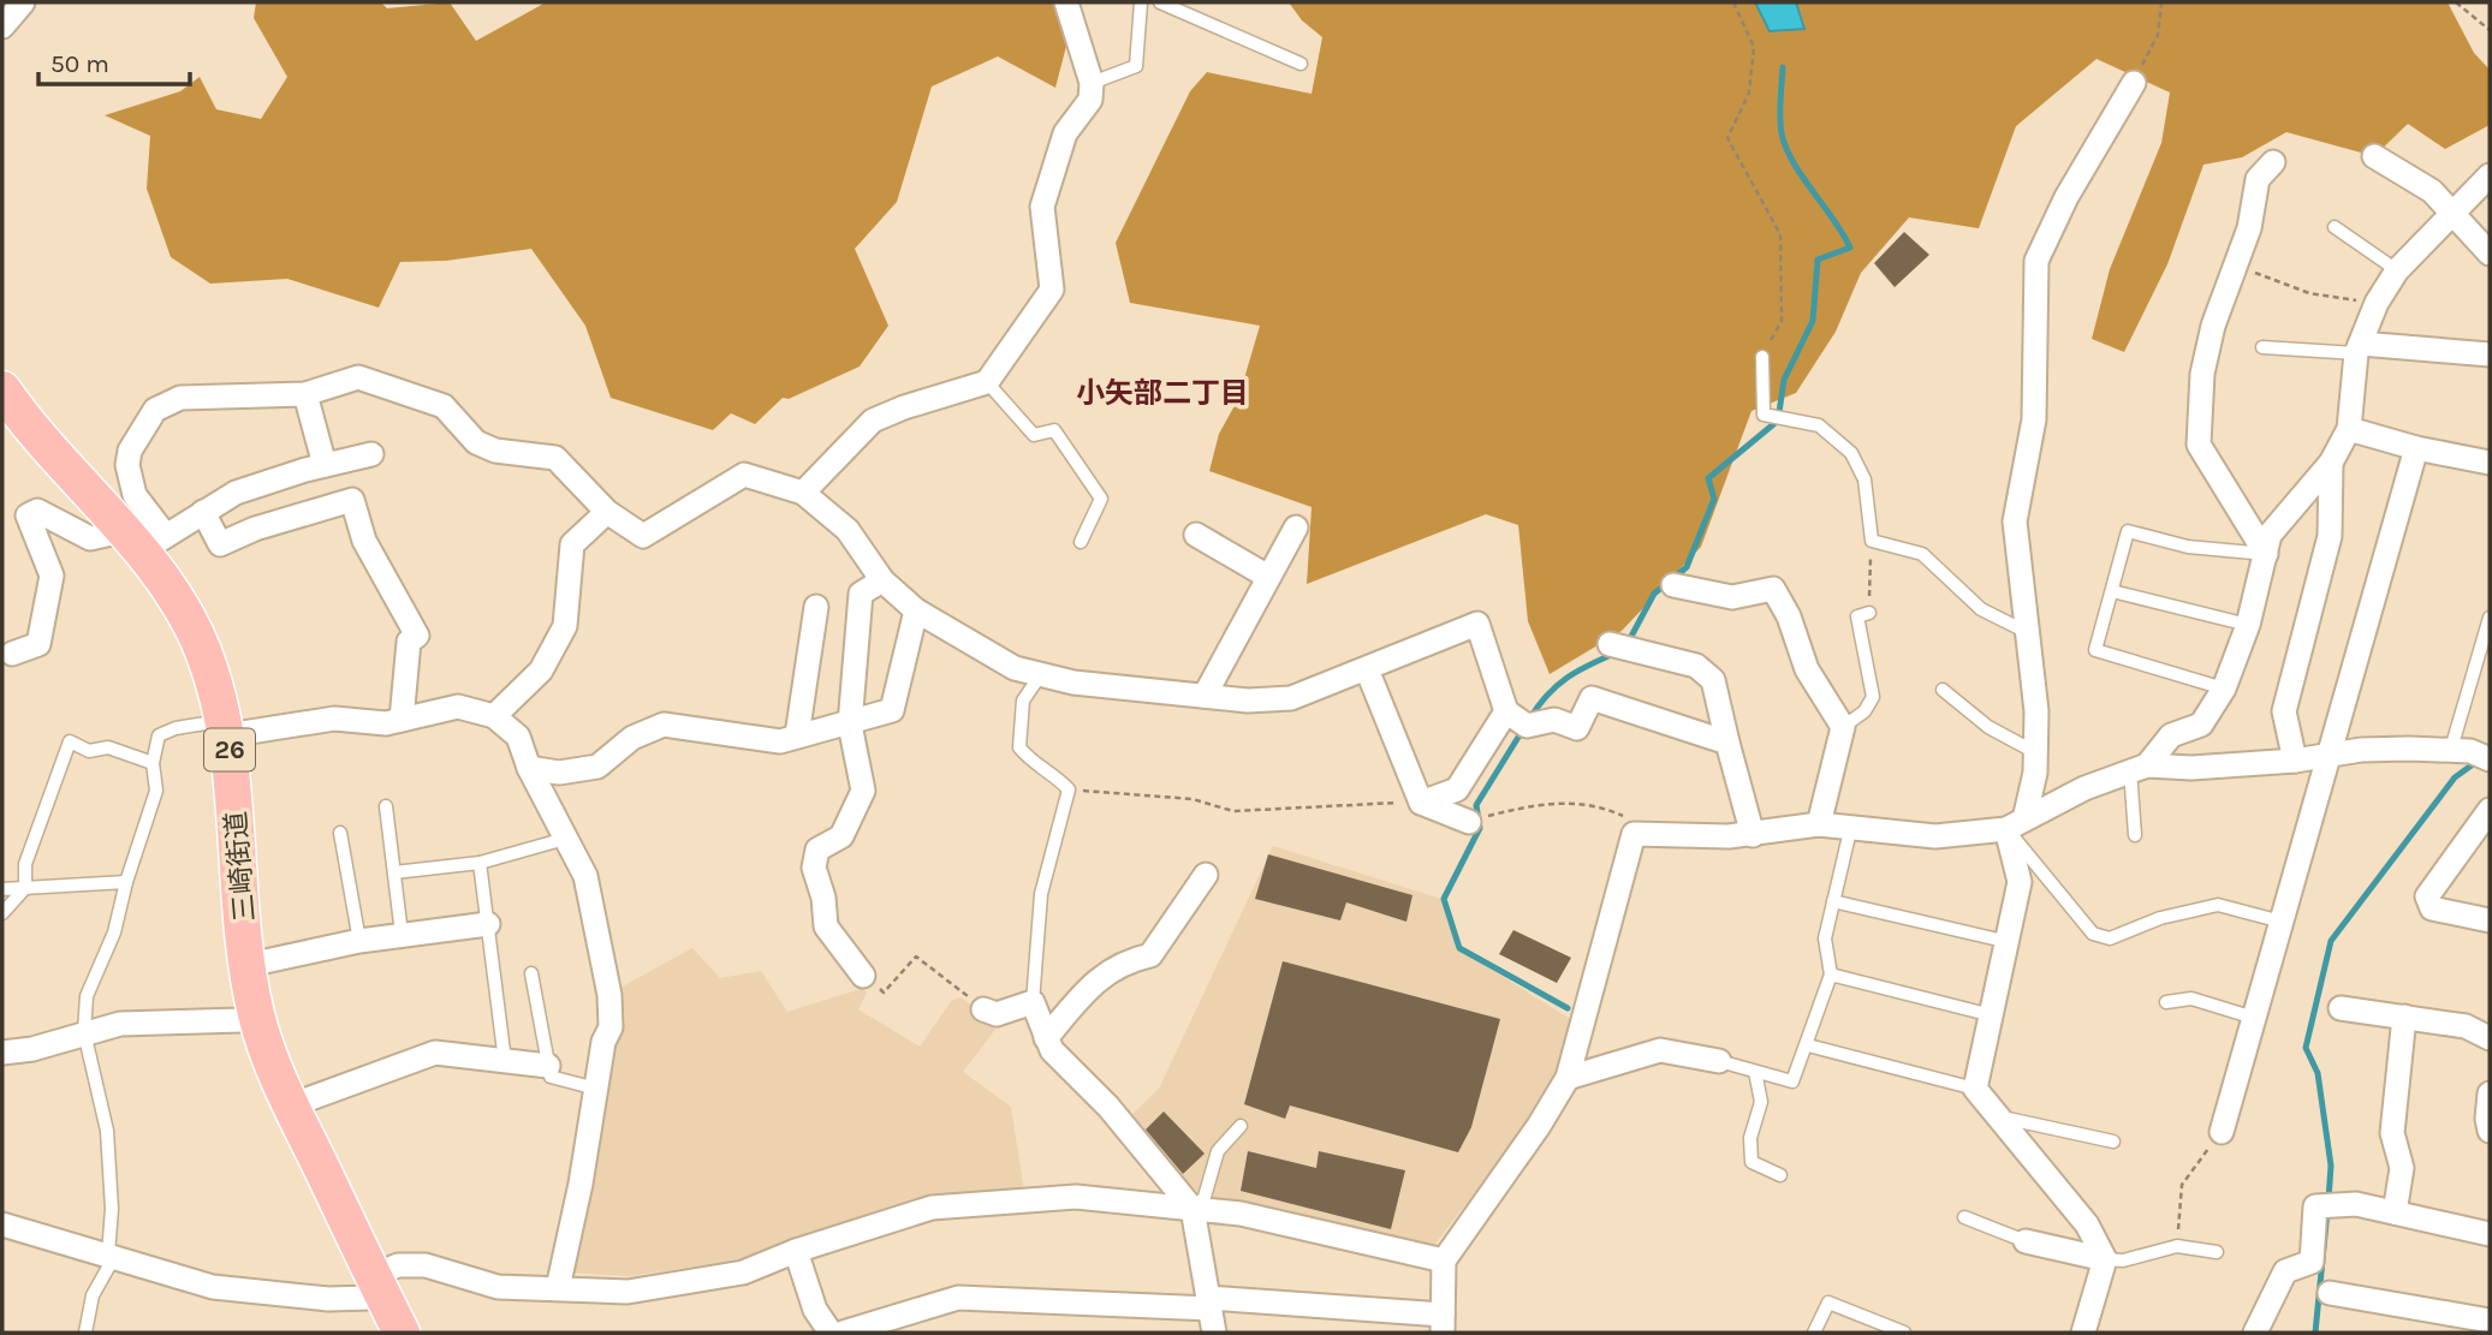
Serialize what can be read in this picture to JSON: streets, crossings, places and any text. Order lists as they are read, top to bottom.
{
  "streets": {
    "main road": ["26", "三崎街道"]
  },
  "districts": ["小矢部二丁目"],
  "scale_bar": "50 m"
}
